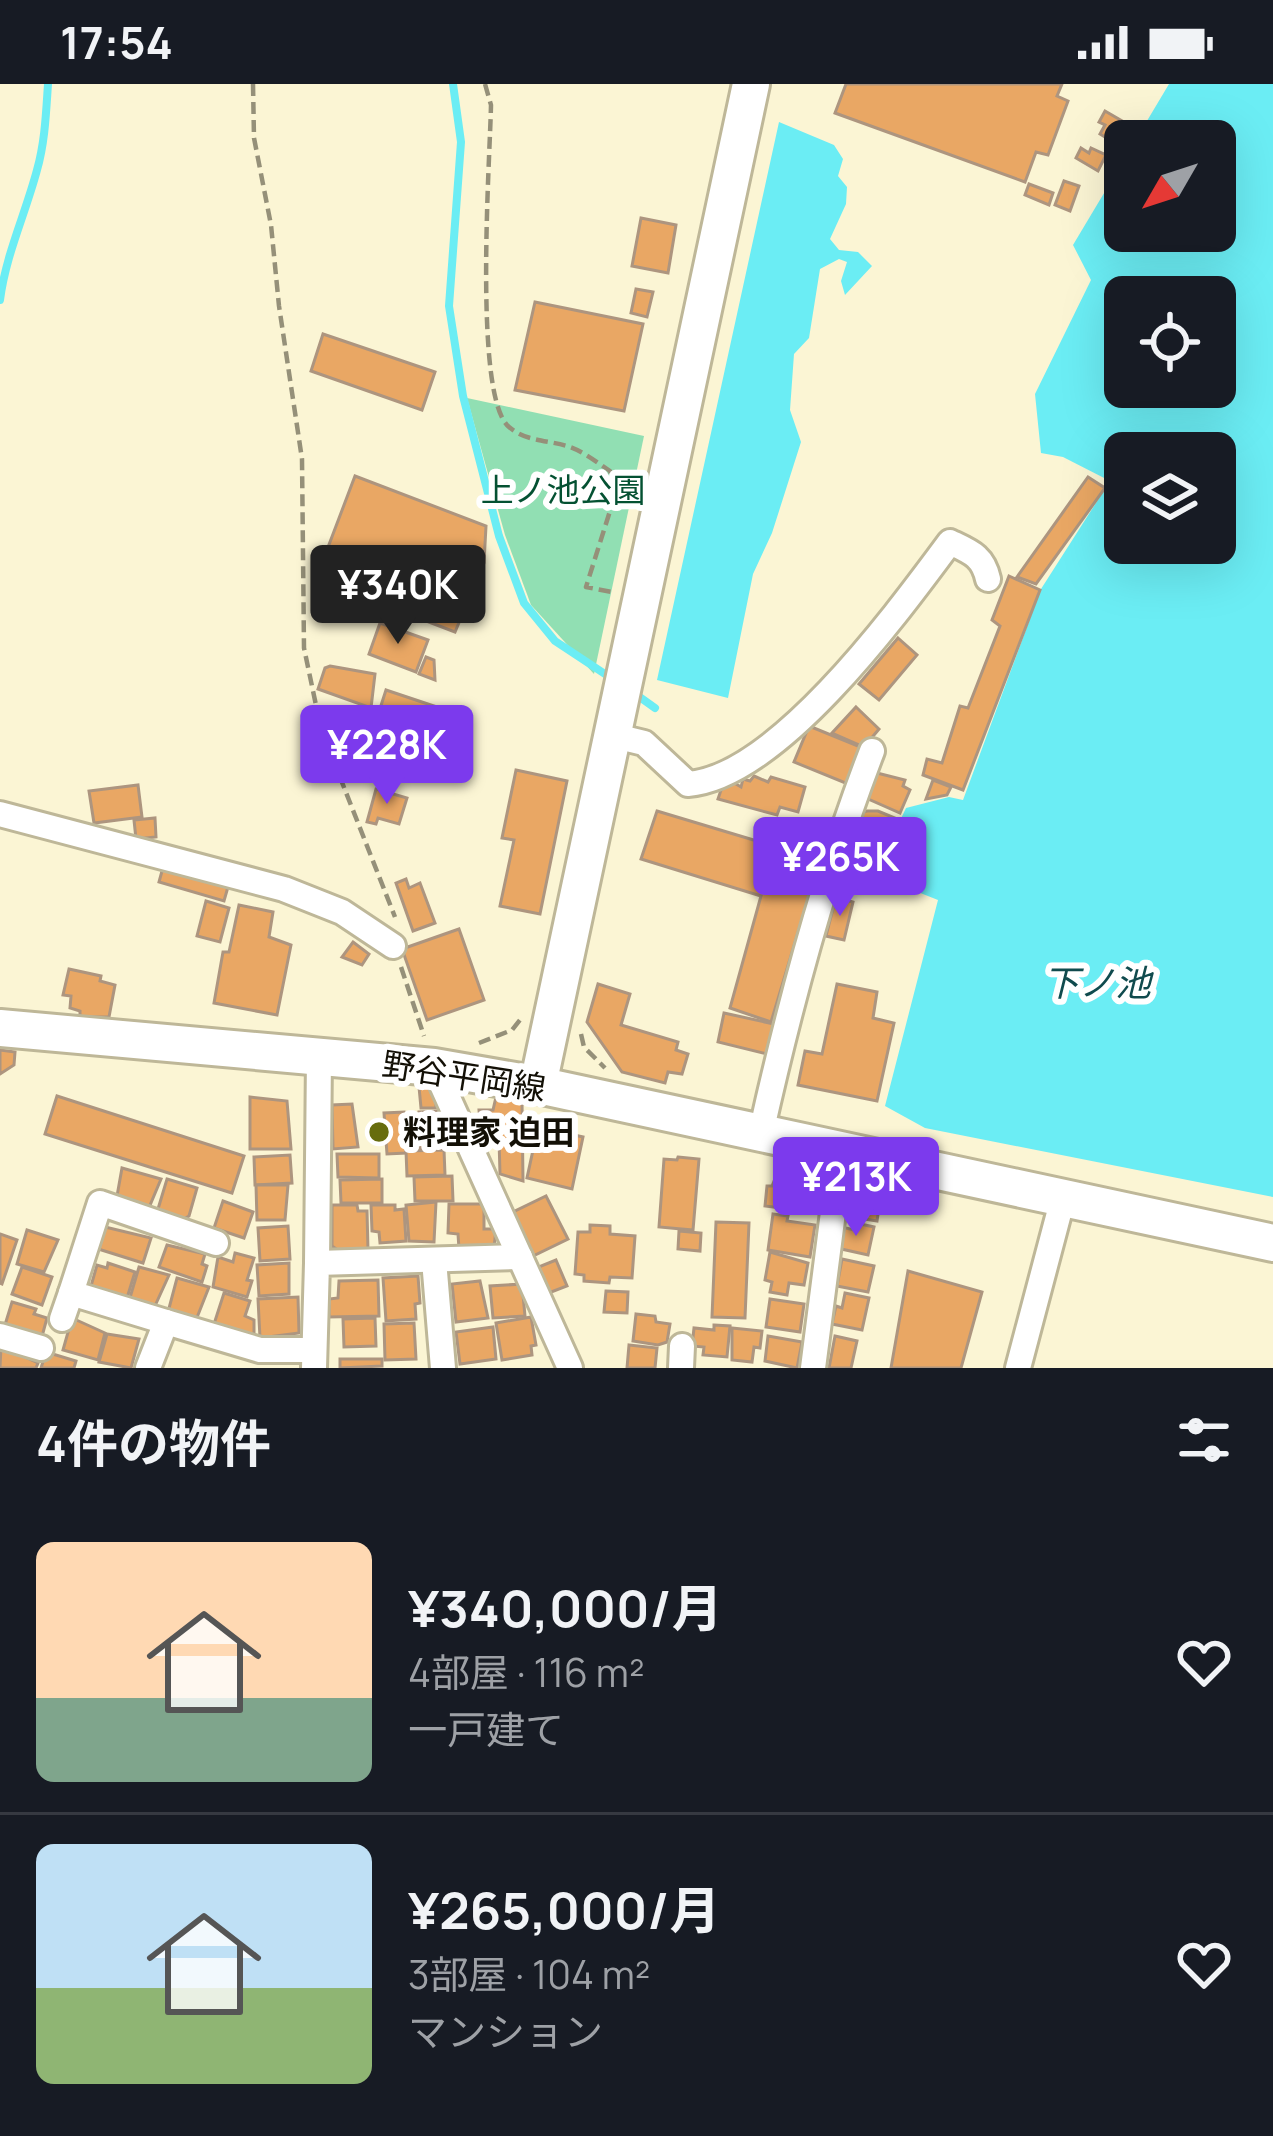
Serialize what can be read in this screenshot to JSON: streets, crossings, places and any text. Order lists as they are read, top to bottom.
{
  "streets": {
    "main road": ["野谷平岡線"]
  },
  "water": ["下ノ池"],
  "parks": ["上ノ池公園"],
  "places": ["料理家 迫田"],
  "north": "bottom left",
  "page": {
    "status": "17:54",
    "price": [
      "¥340K",
      "¥228K",
      "¥265K",
      "¥213K"
    ],
    "heading": "4件の物件",
    "list": [
      {
        "name": "¥340,000/月",
        "note": "4部屋 · 116 m² · 一戸建て"
      },
      {
        "name": "¥265,000/月",
        "note": "3部屋 · 104 m² · マンション"
      }
    ]
  }
}
